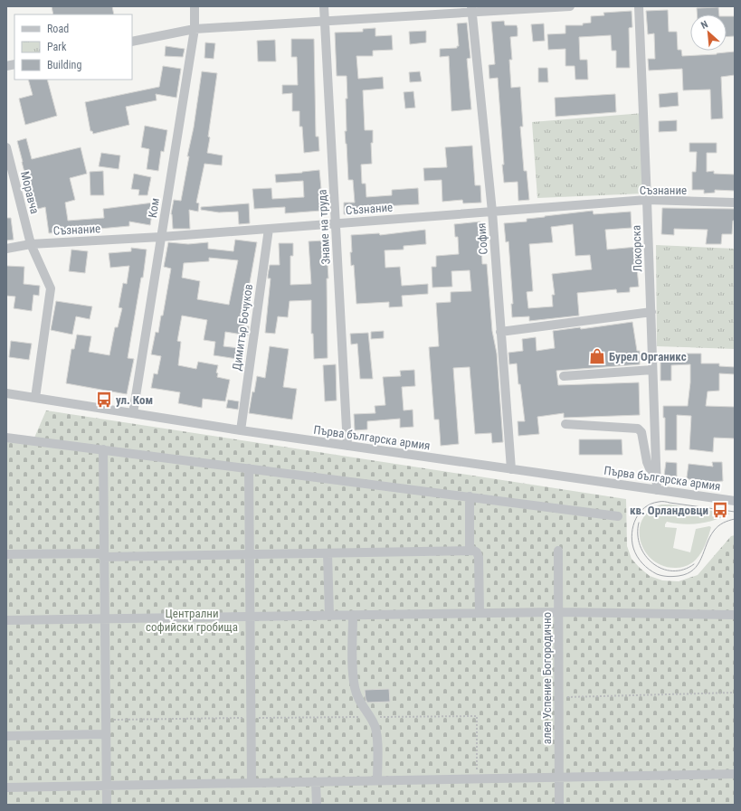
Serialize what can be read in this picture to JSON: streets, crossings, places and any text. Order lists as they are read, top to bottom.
{
  "streets": {
    "street": [
      "Съзнание",
      "Моравча",
      "Ком",
      "Знаме на труда",
      "София",
      "Локорска",
      "Димитър Бочуков",
      "Първа българска армия",
      "алея Успение Богородично"
    ]
  },
  "crossings": [
    ["Съзнание", "Моравча"],
    ["Съзнание", "Ком"],
    ["Съзнание", "Знаме на труда"],
    ["Съзнание", "София"],
    ["Съзнание", "Локорска"],
    ["Съзнание", "Димитър Бочуков"],
    ["Моравча", "Първа българска армия"],
    ["Ком", "Първа българска армия"],
    ["Знаме на труда", "Първа българска армия"],
    ["София", "Първа българска армия"],
    ["Локорска", "Първа българска армия"],
    ["Димитър Бочуков", "Първа българска армия"]
  ],
  "parks": ["Централни софийски гробища"],
  "places": {
    "shop": ["Бурел Органикс"],
    "bus stop": ["ул. Ком", "кв. Орландовци"]
  },
  "legend": ["Road", "Park", "Building"],
  "north": "top left"
}
